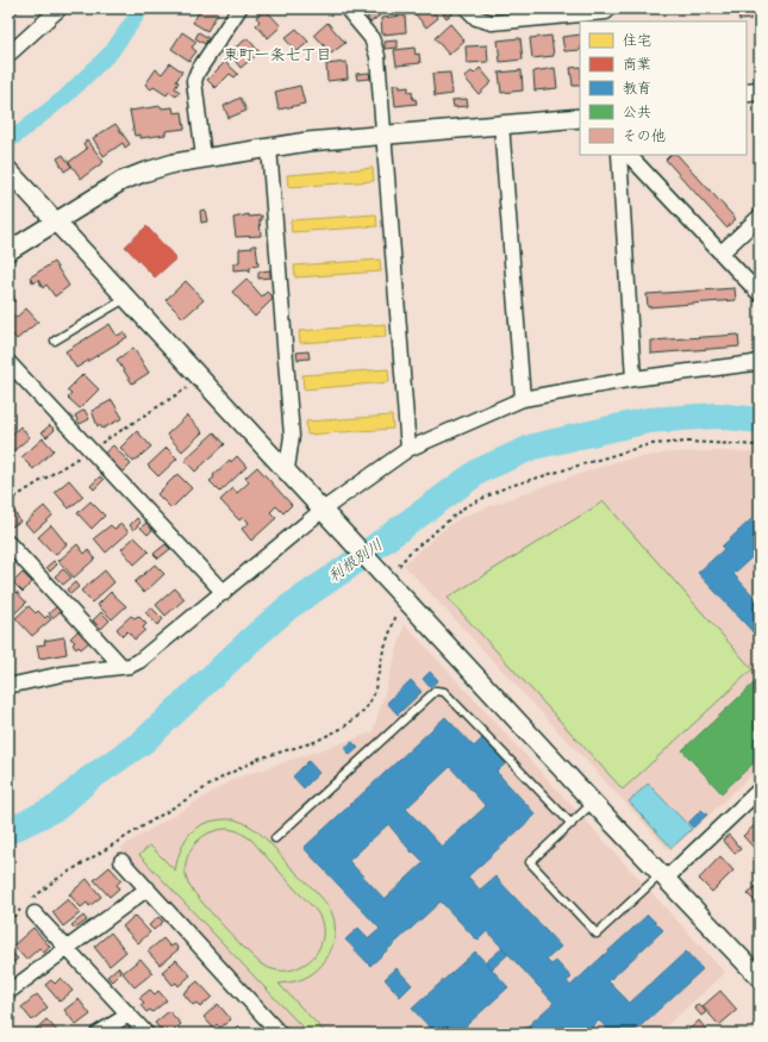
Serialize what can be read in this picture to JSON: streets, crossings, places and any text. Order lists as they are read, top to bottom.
{
  "districts": ["東町一条七丁目"],
  "water": ["利根別川"],
  "legend": [
    "住宅",
    "商業",
    "教育",
    "公共",
    "その他"
  ]
}
